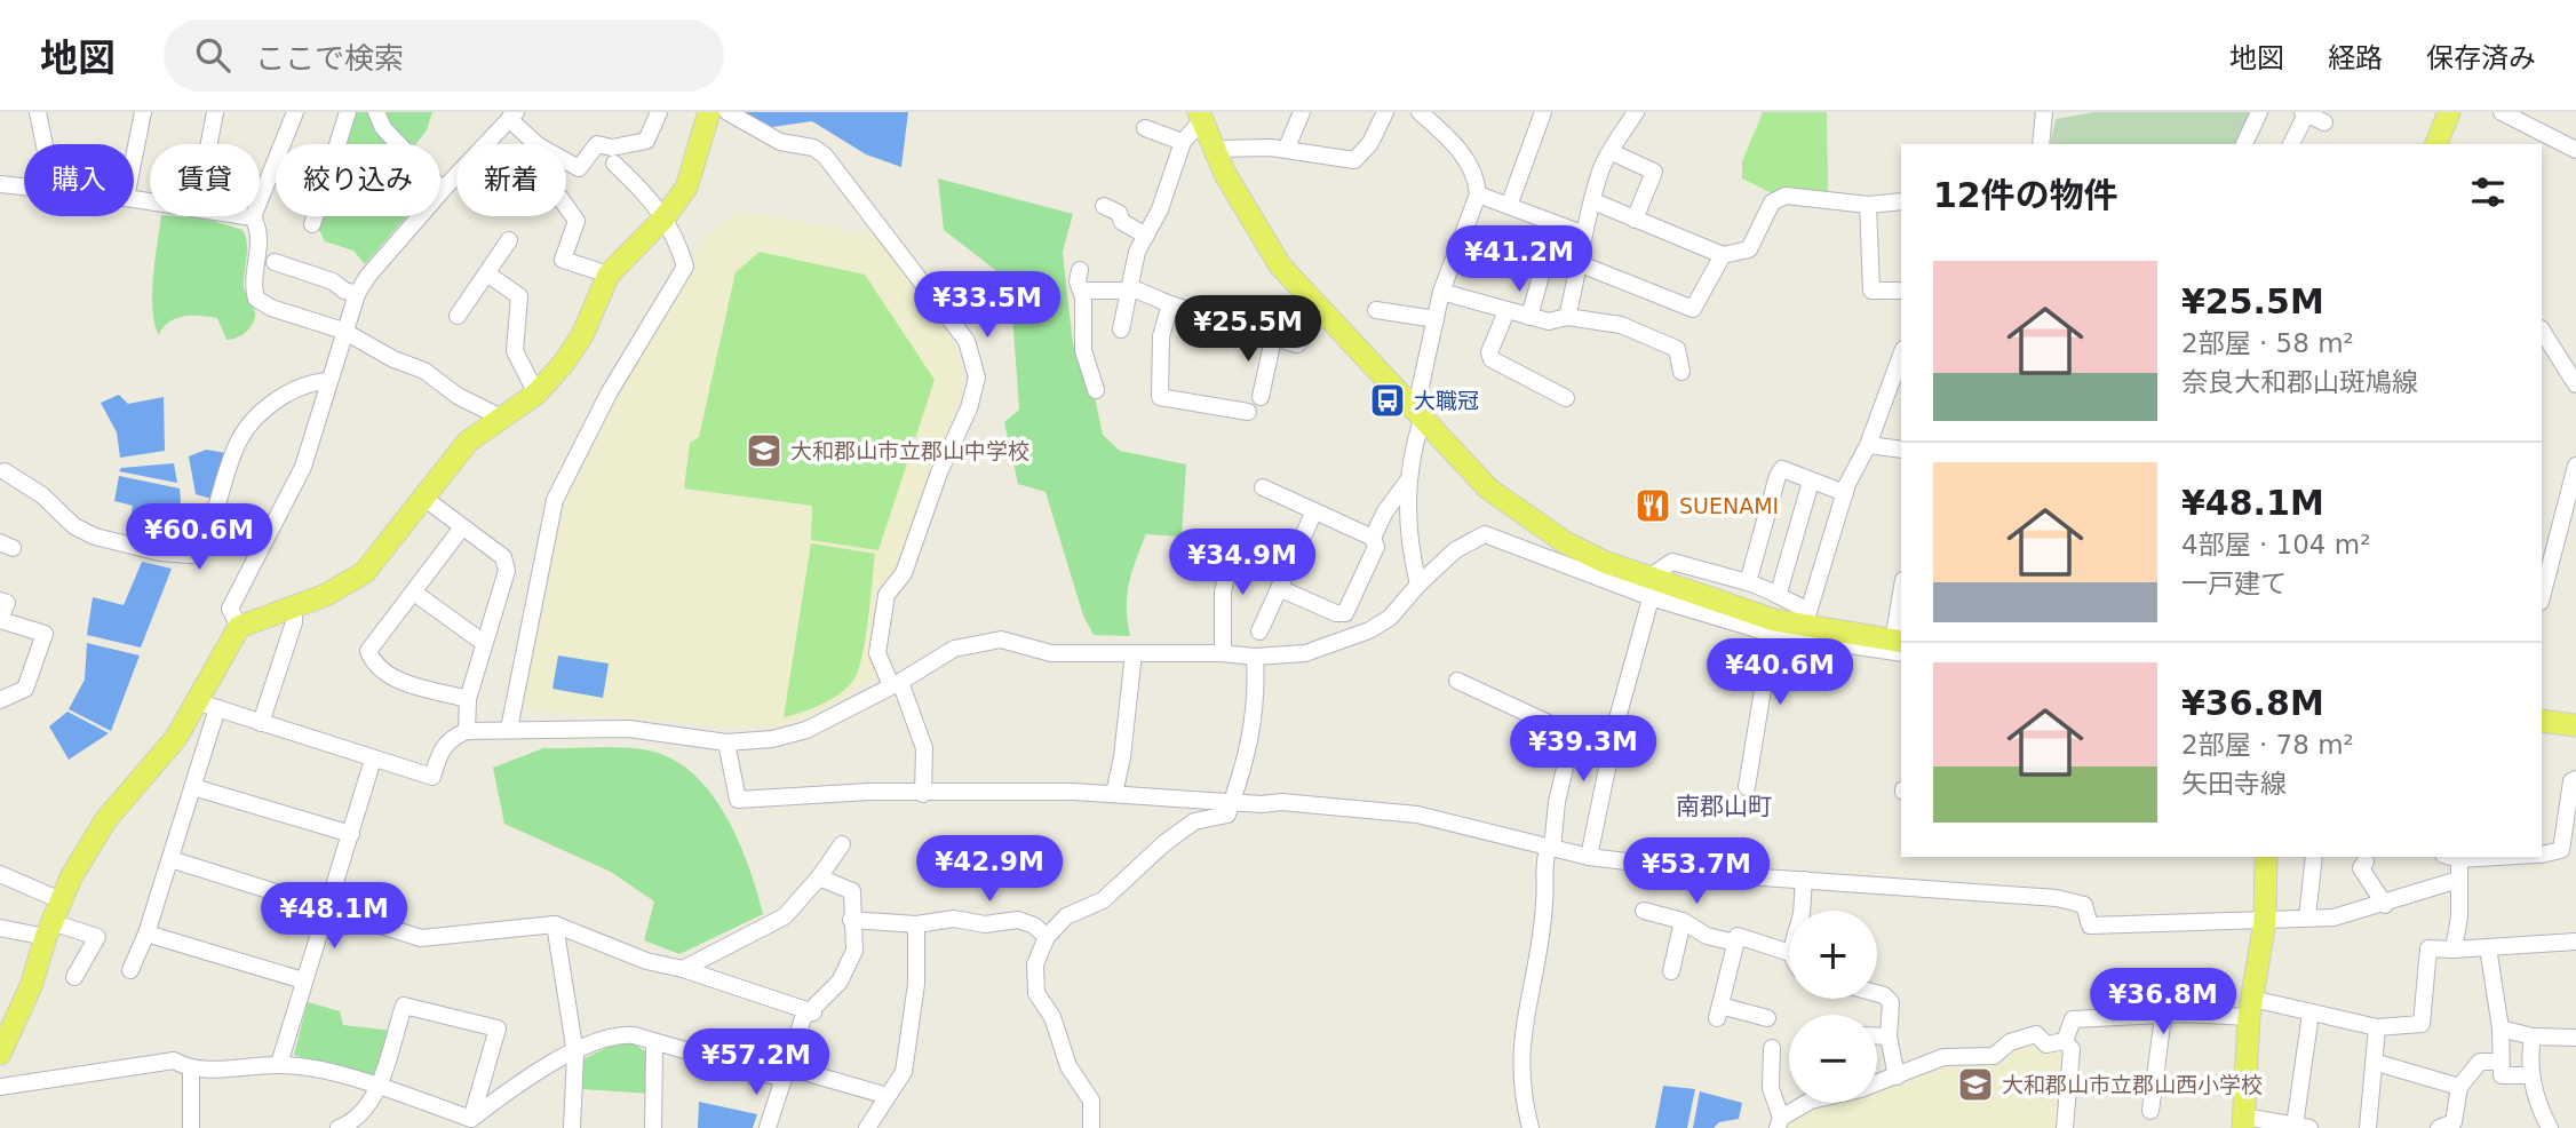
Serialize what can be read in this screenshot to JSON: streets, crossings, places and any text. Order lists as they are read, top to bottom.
{
  "districts": ["南郡山町"],
  "places": {
    "bus stop": ["大職冠"],
    "school or university": ["大和郡山市立郡山中学校", "大和郡山市立郡山西小学校"],
    "restaurant": ["SUENAMI"]
  },
  "page": {
    "header": "地図",
    "search": "ここで検索",
    "nav": ["地図", "経路", "保存済み"],
    "chip": [
      "購入",
      "賃貸",
      "絞り込み",
      "新着"
    ],
    "heading": "12件の物件",
    "price": [
      "¥41.2M",
      "¥33.5M",
      "¥25.5M",
      "¥60.6M",
      "¥34.9M",
      "¥40.6M",
      "¥39.3M",
      "¥42.9M",
      "¥53.7M",
      "¥48.1M",
      "¥36.8M",
      "¥57.2M"
    ],
    "list": [
      {
        "name": "¥25.5M",
        "note": "2部屋 · 58 m² · 奈良大和郡山斑鳩線"
      },
      {
        "name": "¥48.1M",
        "note": "4部屋 · 104 m² · 一戸建て"
      },
      {
        "name": "¥36.8M",
        "note": "2部屋 · 78 m² · 矢田寺線"
      }
    ],
    "map_buttons": ["+", "−"]
  }
}
